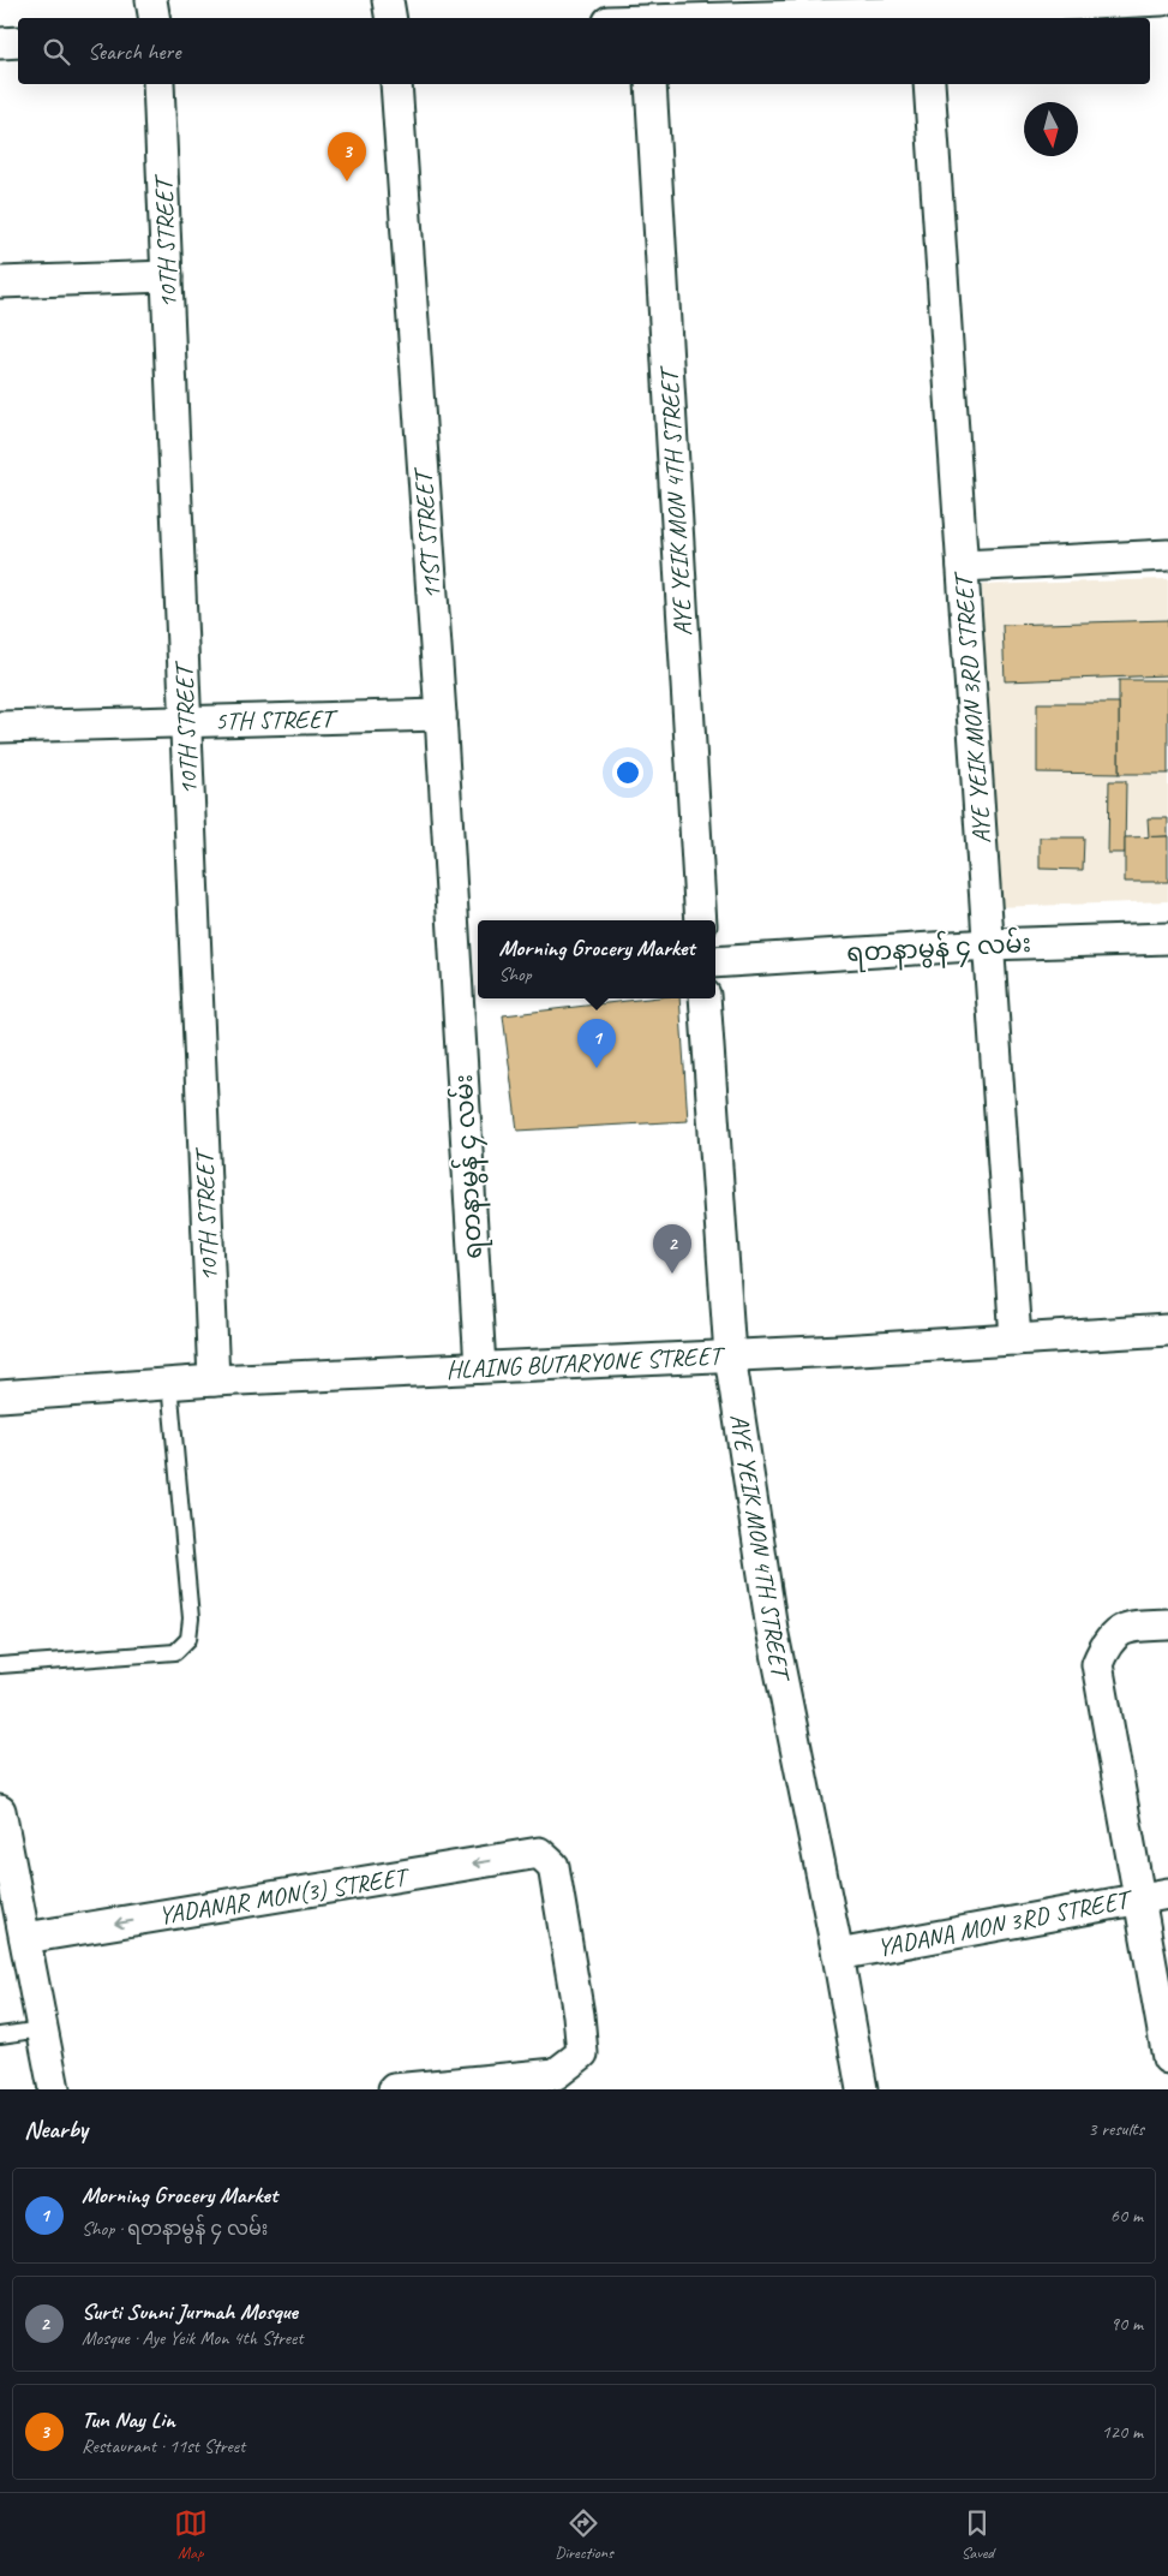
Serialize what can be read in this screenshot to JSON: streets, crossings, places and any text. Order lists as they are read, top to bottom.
{
  "streets": {
    "street": [
      "10TH STREET",
      "AYE YEIK MON 4TH STREET",
      "11ST STREET",
      "AYE YEIK MON 3RD STREET",
      "5TH STREET",
      "ရတနာမွန် ၄ လမ်း",
      "HLAING BUTARYONE STREET",
      "YADANAR MON(3) STREET",
      "YADANA MON 3RD STREET"
    ]
  },
  "crossings": [
    ["10TH STREET", "5TH STREET"],
    ["10TH STREET", "HLAING BUTARYONE STREET"],
    ["AYE YEIK MON 4TH STREET", "HLAING BUTARYONE STREET"],
    ["AYE YEIK MON 4TH STREET", "YADANA MON 3RD STREET"],
    ["11ST STREET", "5TH STREET"],
    ["11ST STREET", "ရတနာမွန် ၄ လမ်း"],
    ["AYE YEIK MON 3RD STREET", "ရတနာမွန် ၄ လမ်း"],
    ["AYE YEIK MON 3RD STREET", "HLAING BUTARYONE STREET"],
    ["ရတနာမွန် ၄ လမ်း", "HLAING BUTARYONE STREET"]
  ],
  "north": "bottom",
  "page": {
    "search": "Search here",
    "pins": ["3", "1", "2"],
    "popup": ["Morning Grocery Market", "Shop"],
    "heading": ["Nearby", "3 results"],
    "list": [
      {
        "mark": "1",
        "name": "Morning Grocery Market",
        "note": "Shop · ရတနာမွန် ၄ လမ်း",
        "value": "60 m"
      },
      {
        "mark": "2",
        "name": "Surti Sunni Jurmah Mosque",
        "note": "Mosque · Aye Yeik Mon 4th Street",
        "value": "90 m"
      },
      {
        "mark": "3",
        "name": "Tun Nay Lin",
        "note": "Restaurant · 11st Street",
        "value": "120 m"
      }
    ],
    "nav": ["Map", "Directions", "Saved"]
  }
}
